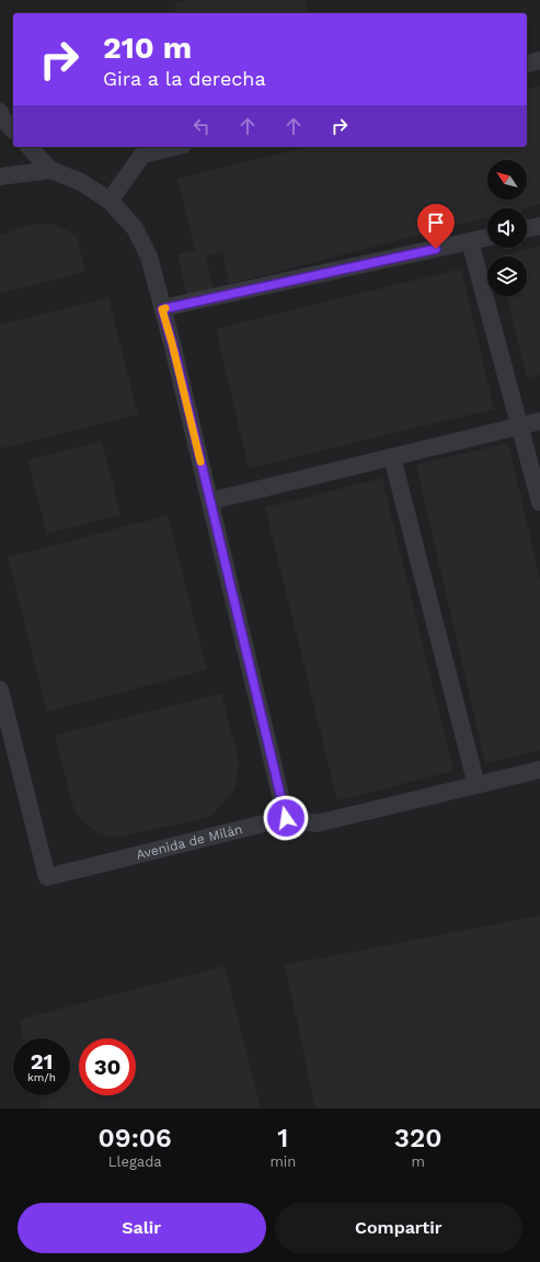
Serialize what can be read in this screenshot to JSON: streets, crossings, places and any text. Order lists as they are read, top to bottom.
{
  "streets": {
    "street": ["Avenida de Milán"]
  },
  "north": "top left",
  "page": {
    "turn": ["210 m", "Gira a la derecha"],
    "speed": "21 km/h",
    "limit": "30",
    "eta": [
      "09:06",
      "Llegada",
      "1",
      "min",
      "320",
      "m"
    ],
    "buttons": ["Salir", "Compartir"]
  }
}
